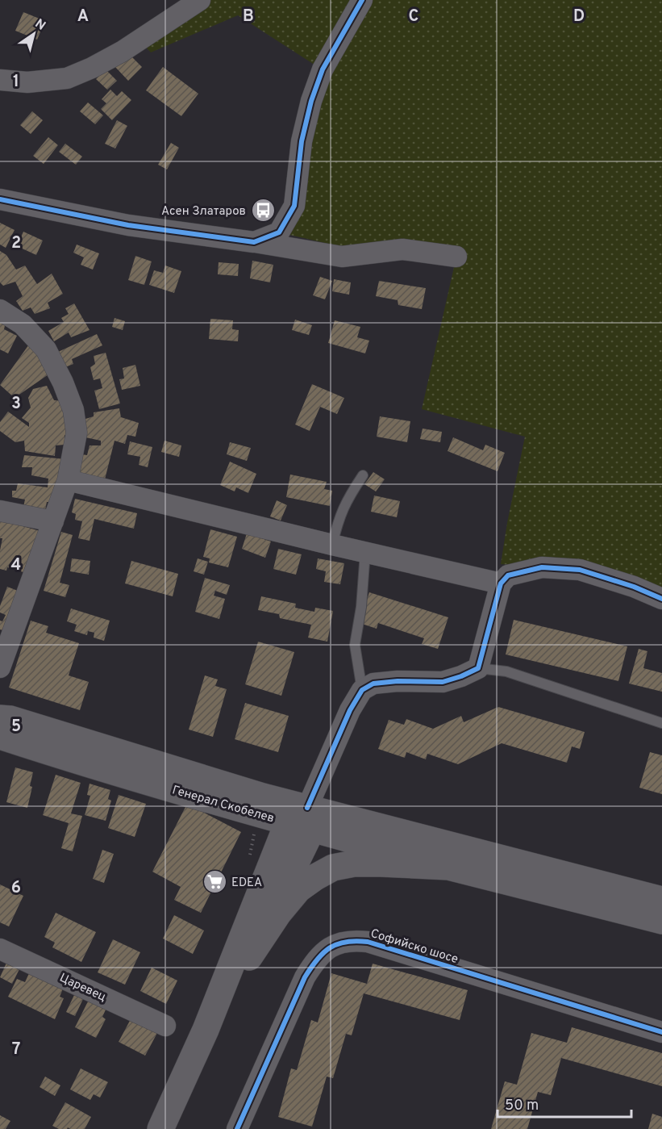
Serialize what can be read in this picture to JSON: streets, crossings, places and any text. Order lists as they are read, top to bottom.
{
  "streets": {
    "main road": ["Генерал Скобелев"],
    "street": ["Софийско шосе", "Царевец"]
  },
  "places": {
    "bus stop": ["Асен Златаров"],
    "supermarket": ["EDEA"]
  },
  "scale_bar": "50 m",
  "north": "top right",
  "grid": {
    "columns": [
      "A",
      "B",
      "C",
      "D"
    ],
    "rows": [
      "1",
      "2",
      "3",
      "4",
      "5",
      "6",
      "7"
    ]
  }
}
